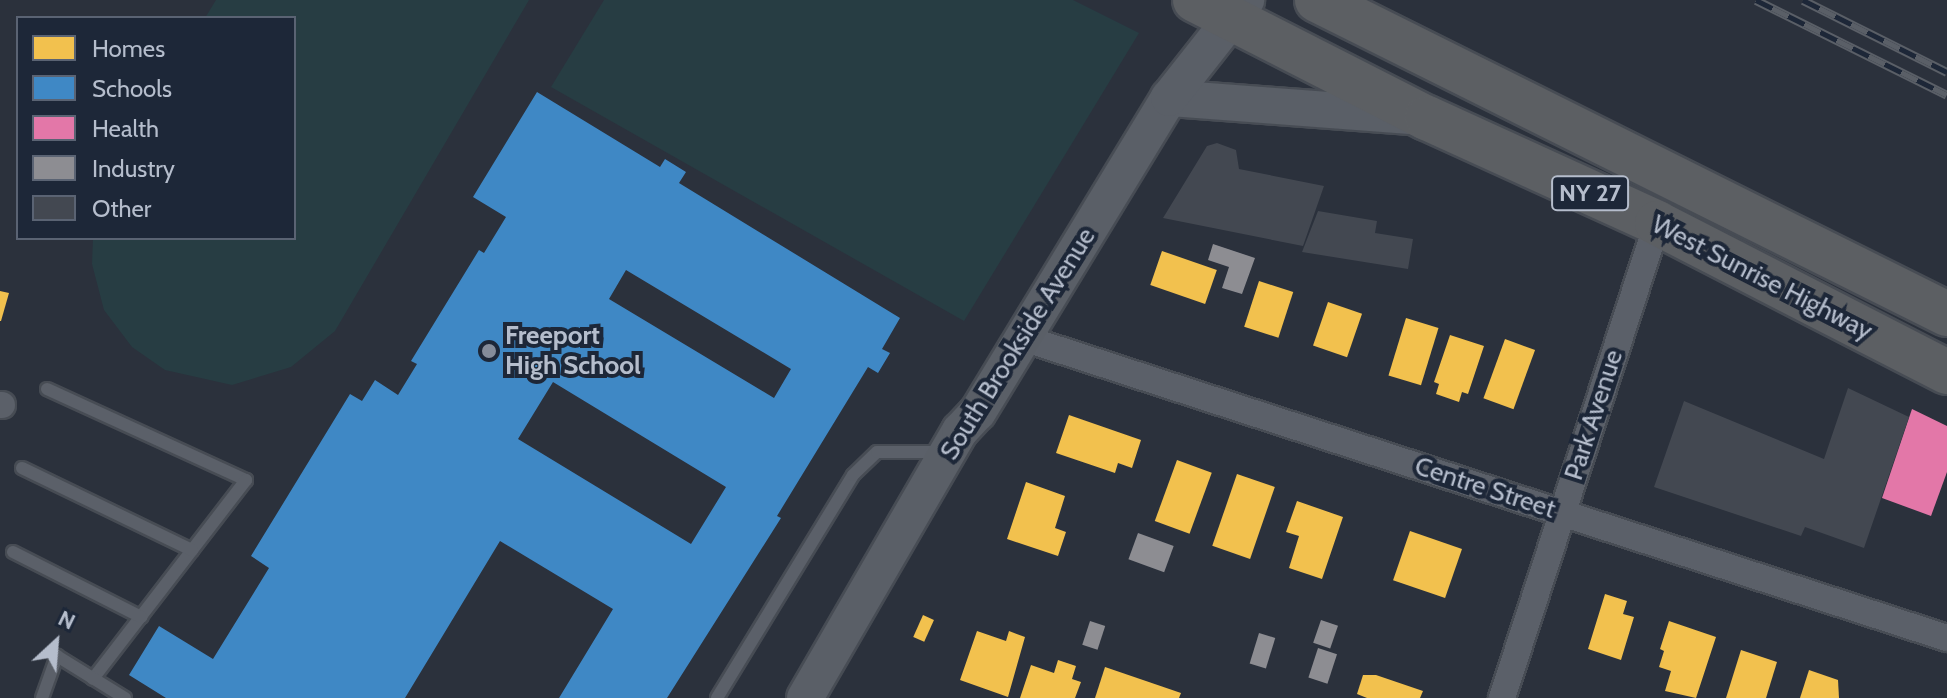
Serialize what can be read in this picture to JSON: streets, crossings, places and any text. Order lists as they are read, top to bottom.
{
  "streets": {
    "highway": ["NY 27", "West Sunrise Highway"],
    "main road": ["South Brookside Avenue"],
    "street": ["Park Avenue", "Centre Street"]
  },
  "crossings": [
    ["West Sunrise Highway", "South Brookside Avenue"],
    ["West Sunrise Highway", "Park Avenue"],
    ["South Brookside Avenue", "Centre Street"],
    ["Park Avenue", "Centre Street"]
  ],
  "places": ["Freeport High School"],
  "legend": [
    "Homes",
    "Schools",
    "Health",
    "Industry",
    "Other"
  ],
  "north": "top right"
}
